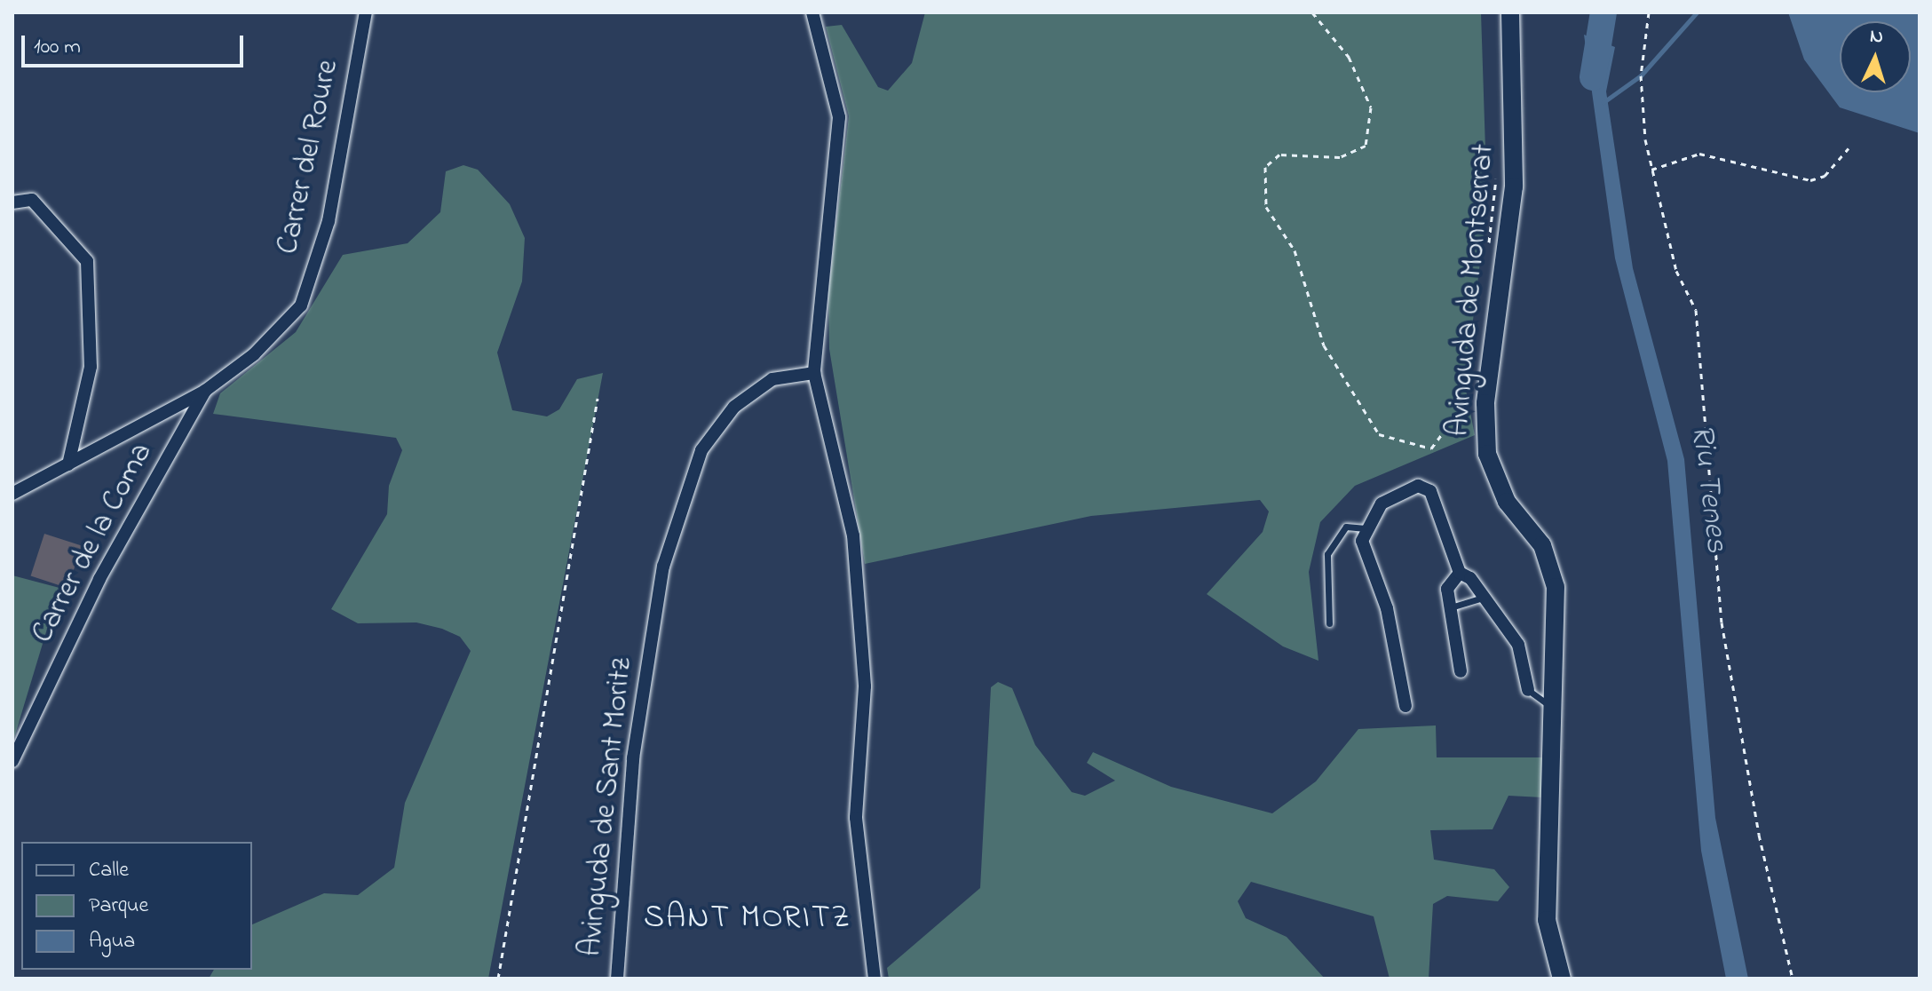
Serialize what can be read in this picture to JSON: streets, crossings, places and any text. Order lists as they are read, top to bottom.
{
  "streets": {
    "street": [
      "Carrer del Roure",
      "Avinguda de Montserrat",
      "Carrer de la Coma",
      "Avinguda de Sant Moritz"
    ]
  },
  "crossings": [
    ["Carrer del Roure", "Carrer de la Coma"]
  ],
  "districts": ["SANT MORITZ"],
  "water": ["Riu Tenes"],
  "legend": ["Calle", "Parque", "Agua"],
  "scale_bar": "100 m",
  "north": "top"
}
